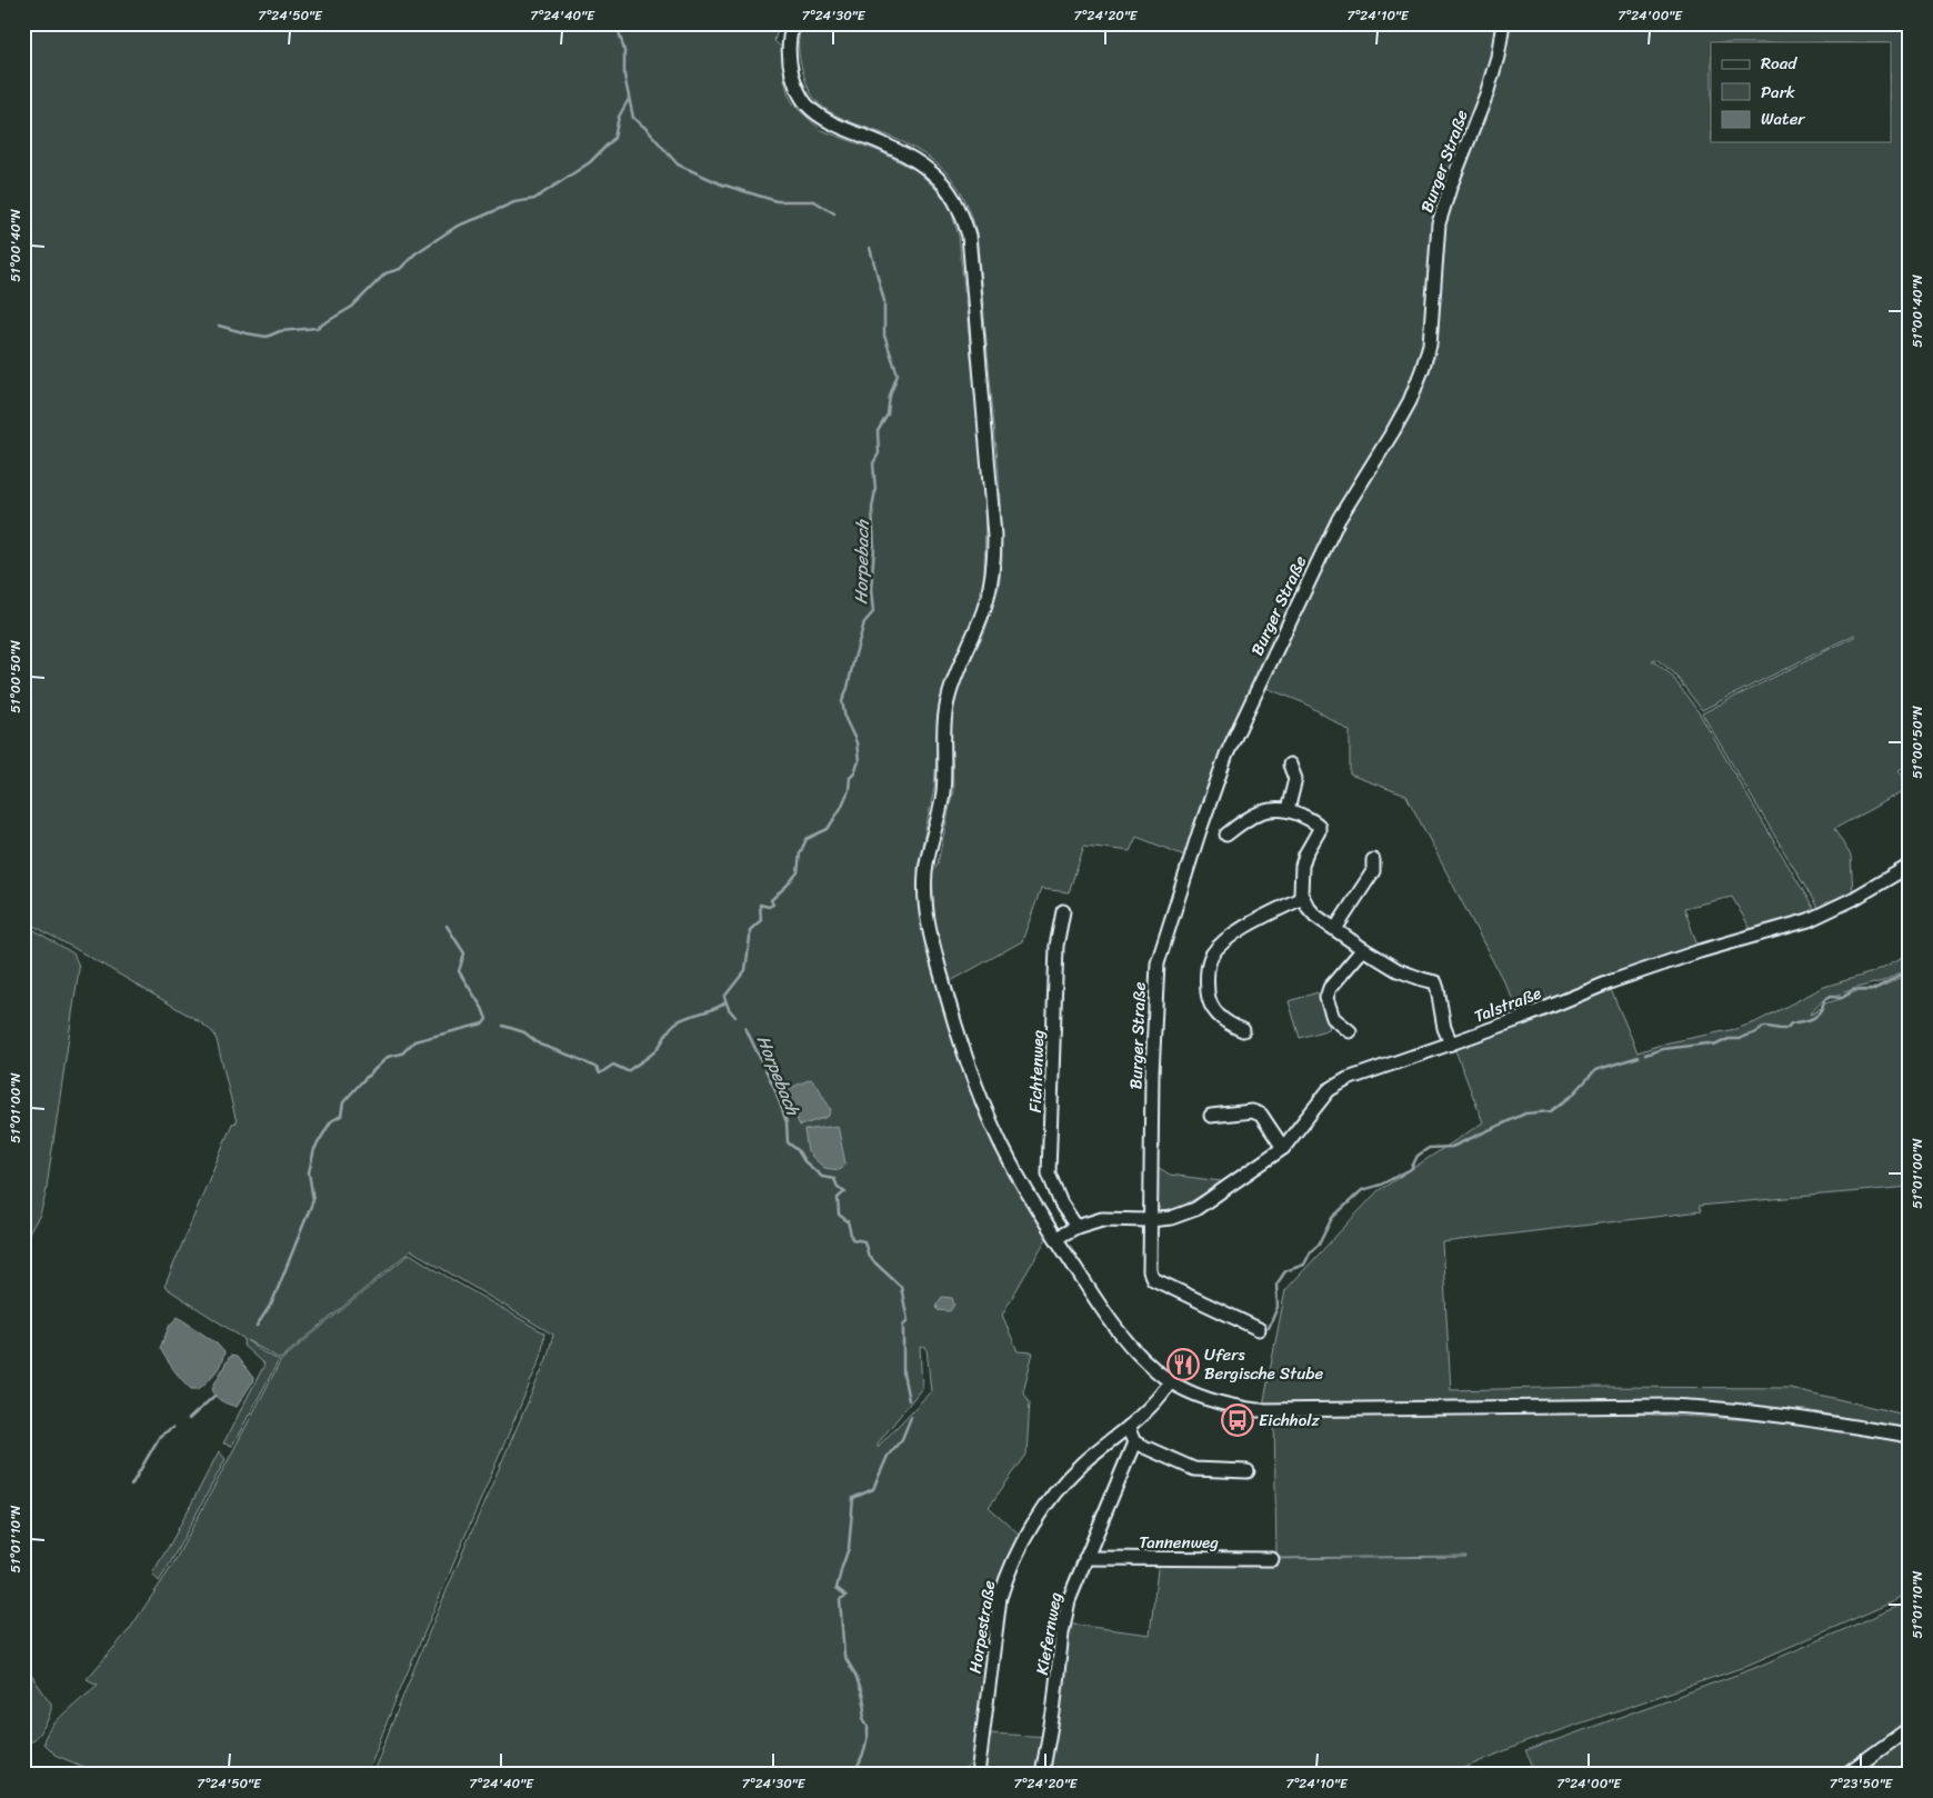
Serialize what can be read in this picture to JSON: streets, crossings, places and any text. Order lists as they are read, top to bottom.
{
  "streets": {
    "street": [
      "Burger Straße",
      "Talstraße",
      "Fichtenweg",
      "Tannenweg",
      "Horpestraße",
      "Kiefernweg"
    ]
  },
  "crossings": [
    ["Burger Straße", "Talstraße"],
    ["Talstraße", "Fichtenweg"],
    ["Tannenweg", "Kiefernweg"]
  ],
  "water": ["Horpebach"],
  "places": {
    "restaurant": ["Ufers Bergische Stube"],
    "bus stop": ["Eichholz"]
  },
  "legend": ["Road", "Park", "Water"],
  "coordinates": [
    "7°24'50\"E",
    "7°24'40\"E",
    "7°24'30\"E",
    "7°24'20\"E",
    "7°24'10\"E",
    "7°24'00\"E",
    "51°00'40\"N",
    "51°00'50\"N",
    "51°01'00\"N",
    "51°01'10\"N",
    "7°23'50\"E"
  ]
}
